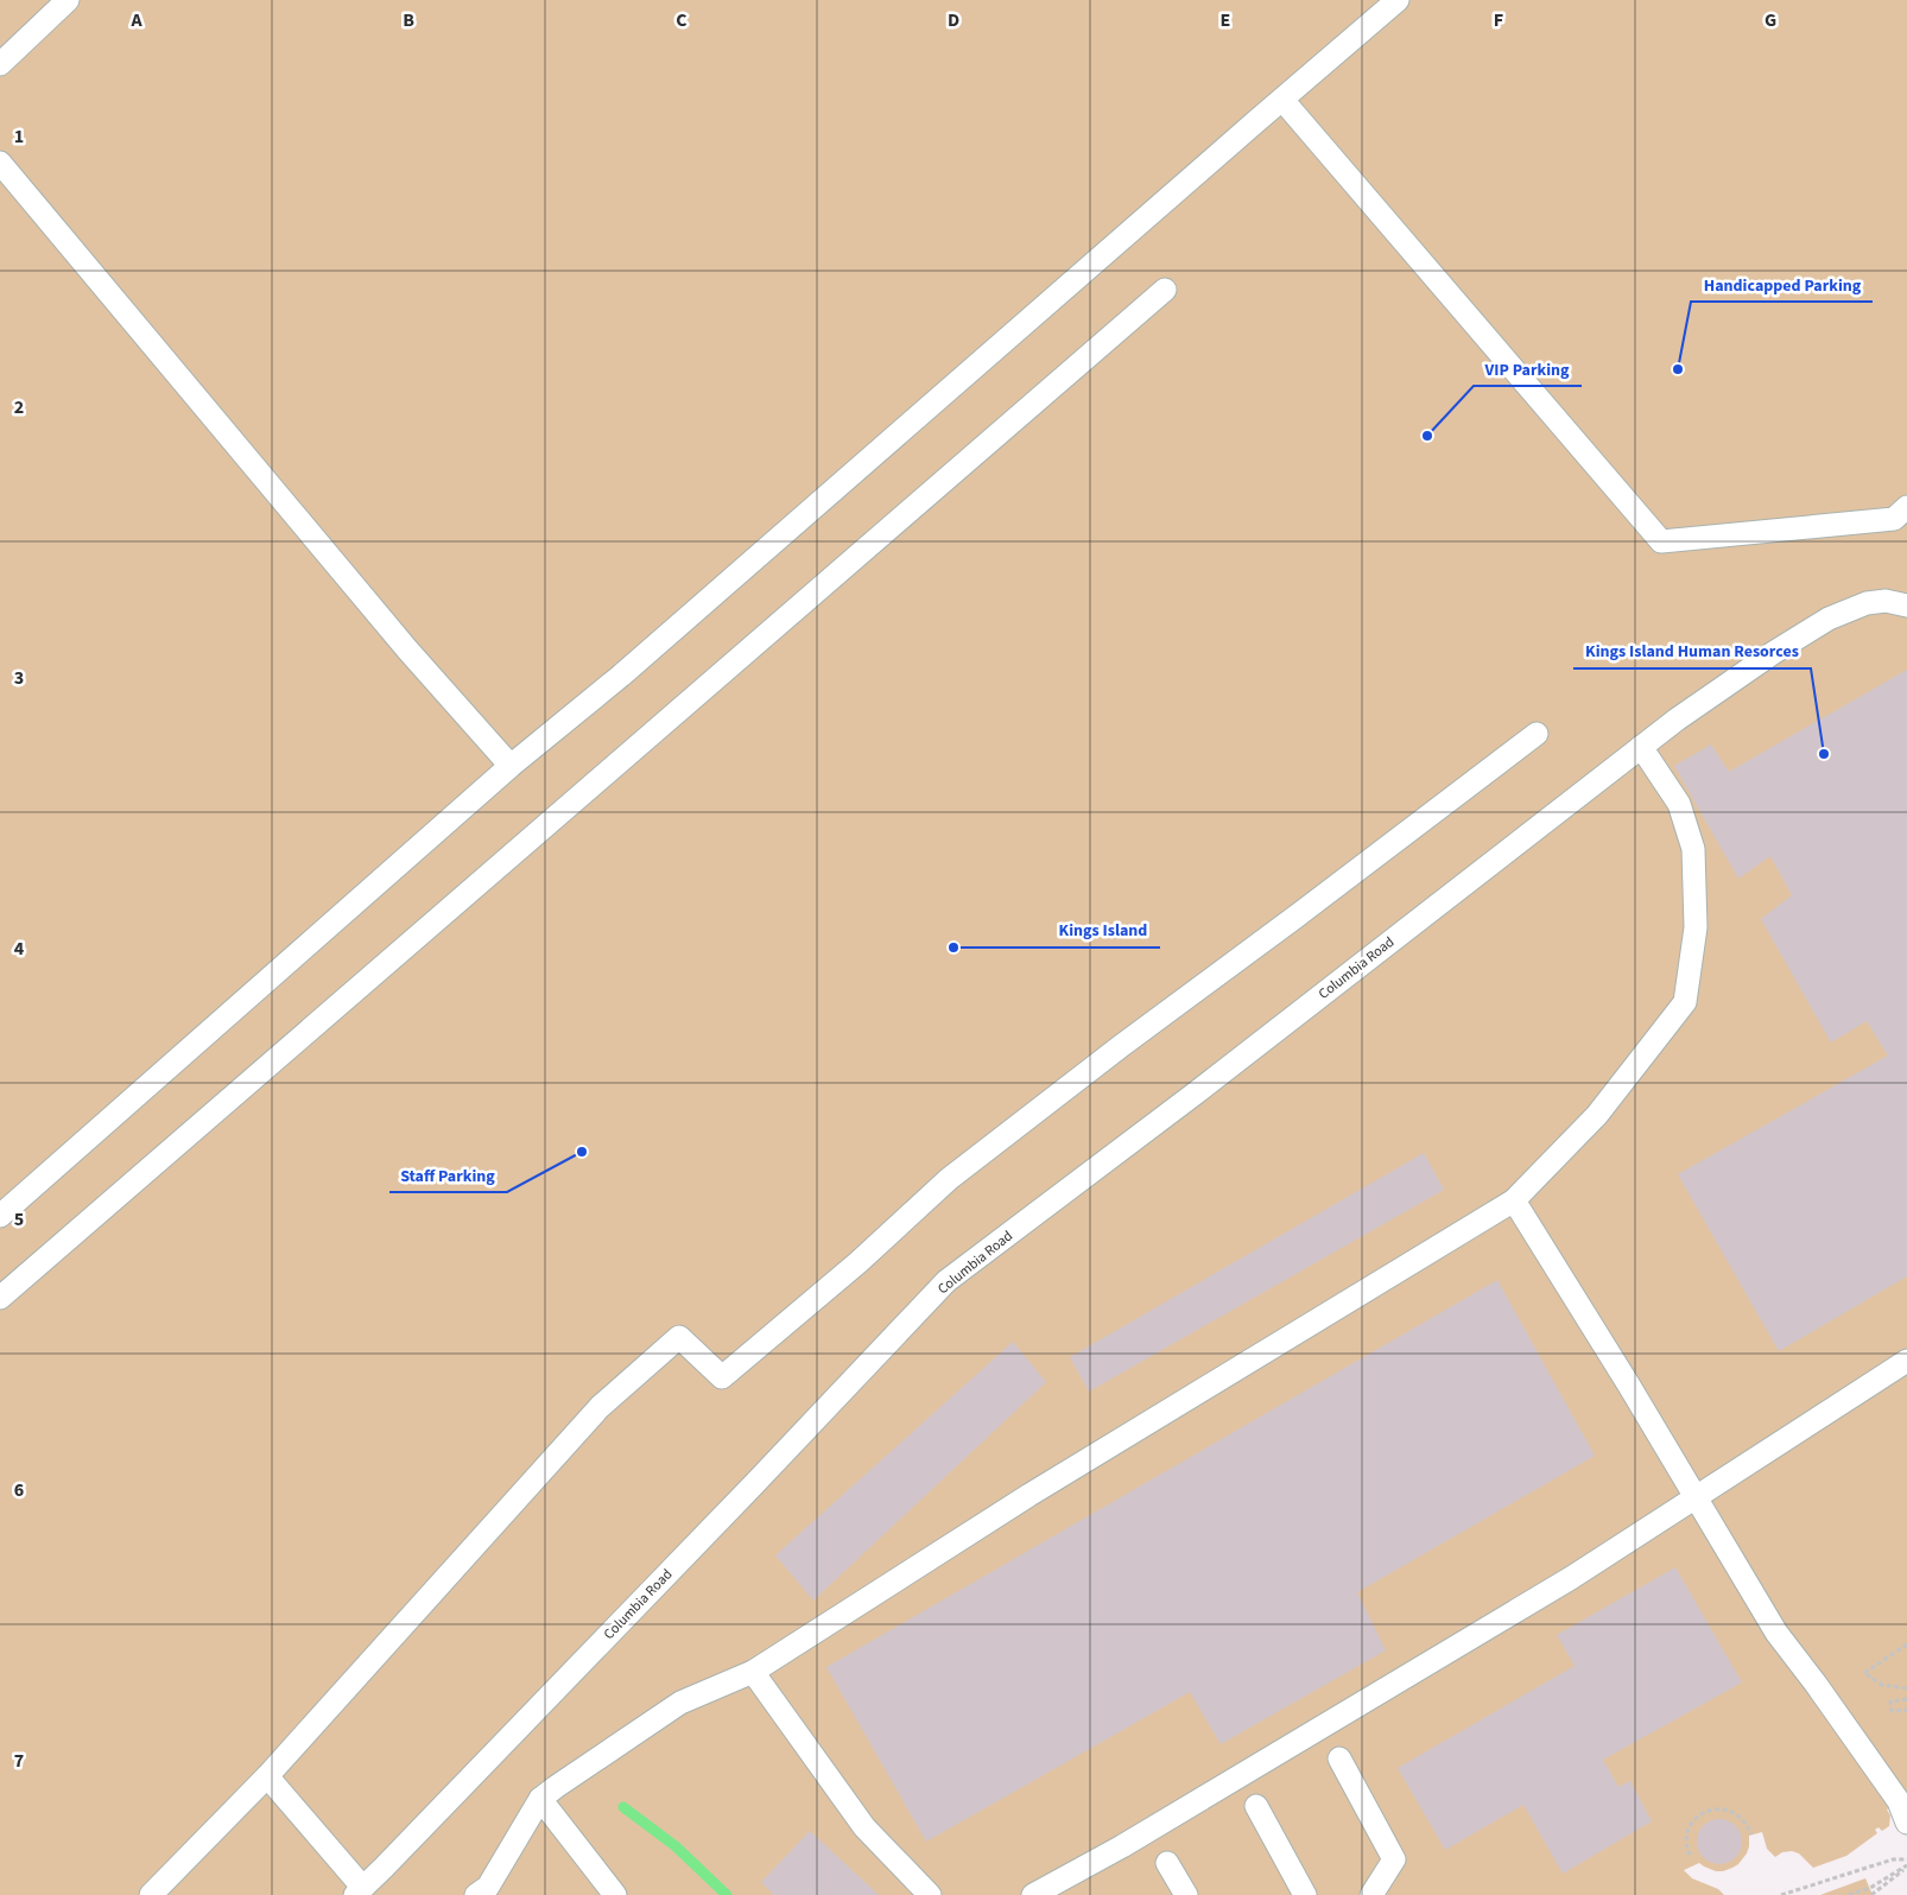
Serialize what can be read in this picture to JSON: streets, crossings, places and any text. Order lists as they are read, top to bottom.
{
  "streets": {
    "lane": ["Columbia Road"]
  },
  "places": [
    "Handicapped Parking",
    "VIP Parking",
    "Kings Island Human Resorces",
    "Kings Island",
    "Staff Parking"
  ],
  "grid": {
    "columns": [
      "A",
      "B",
      "C",
      "D",
      "E",
      "F",
      "G"
    ],
    "rows": [
      "1",
      "2",
      "3",
      "4",
      "5",
      "6",
      "7"
    ]
  }
}
